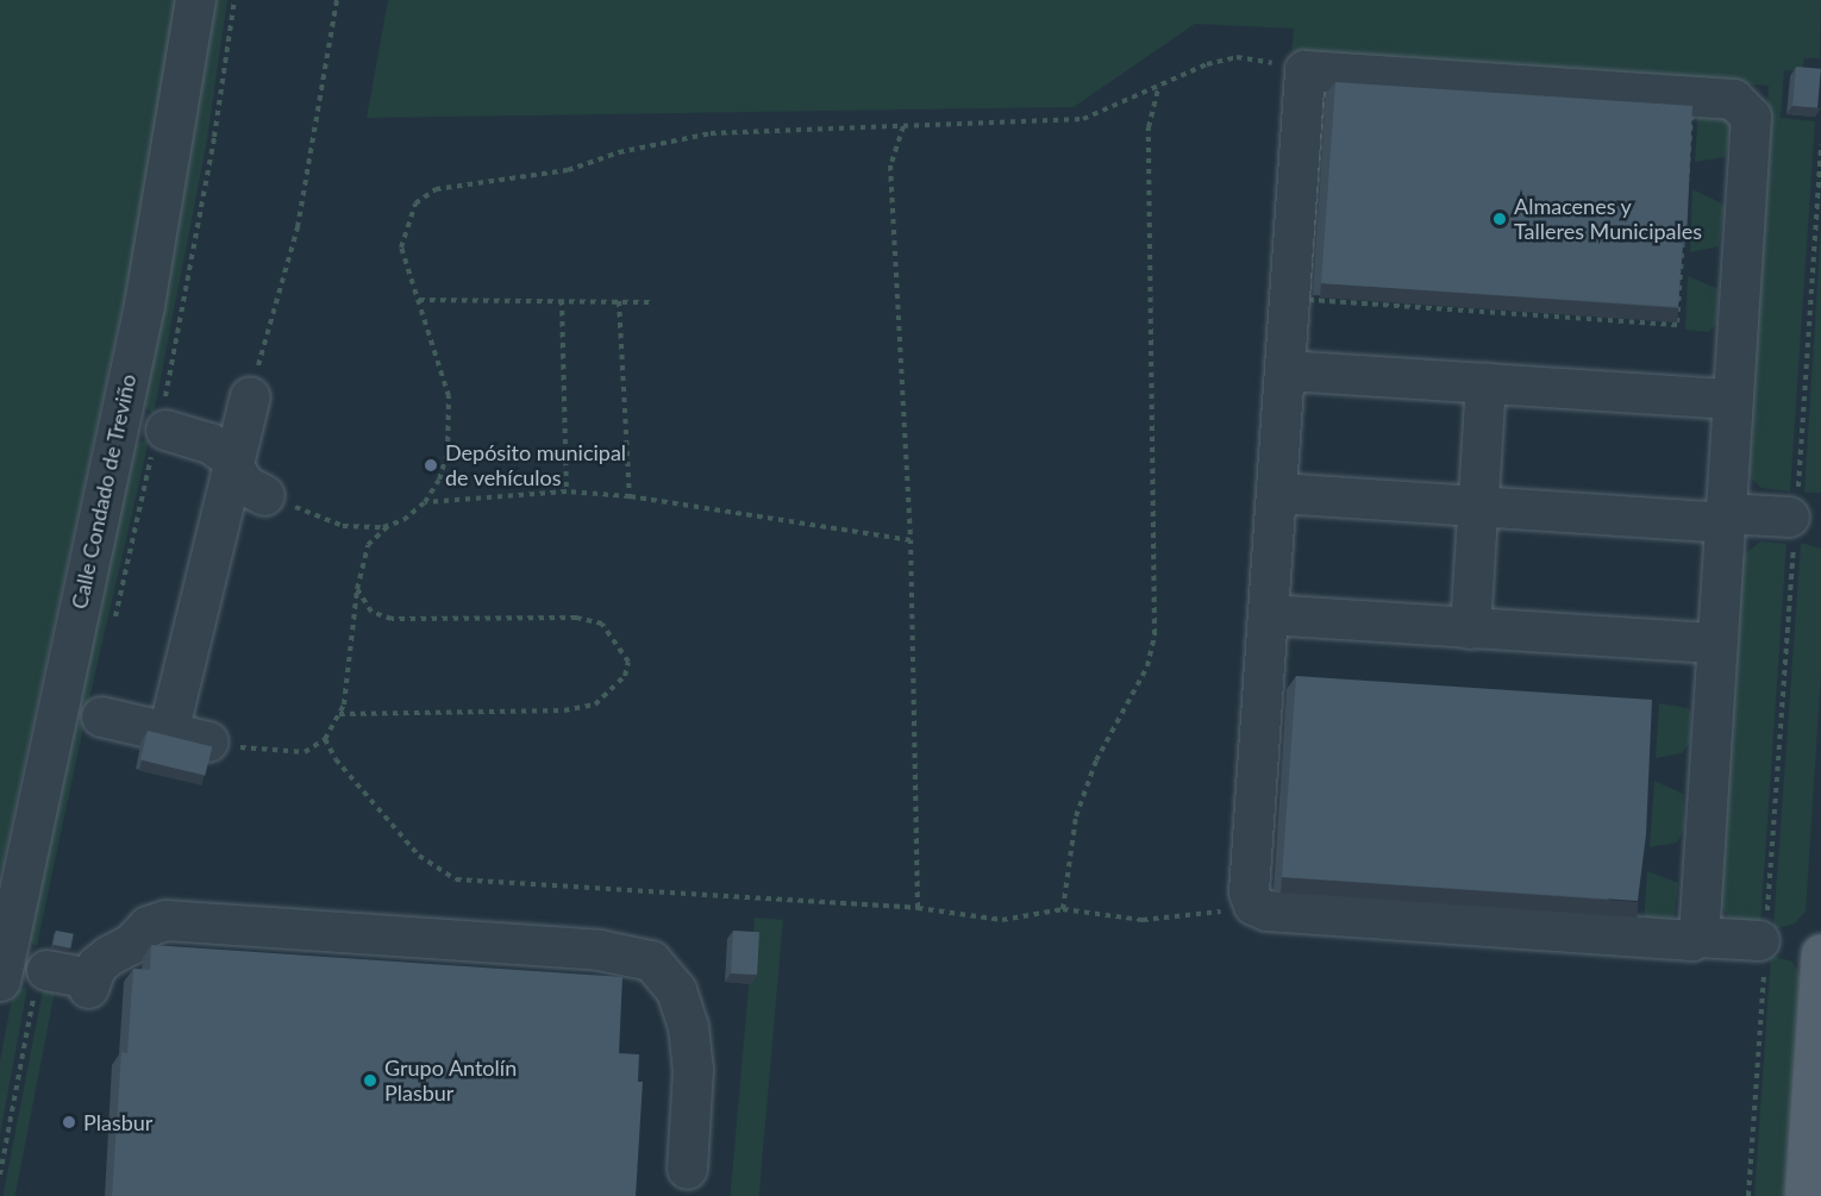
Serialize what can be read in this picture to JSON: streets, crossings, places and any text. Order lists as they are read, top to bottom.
{
  "streets": {
    "street": ["Calle Condado de Treviño"]
  },
  "places": [
    "Almacenes y Talleres Municipales",
    "Depósito municipal de vehículos",
    "Grupo Antolín Plasbur",
    "Plasbur"
  ]
}
